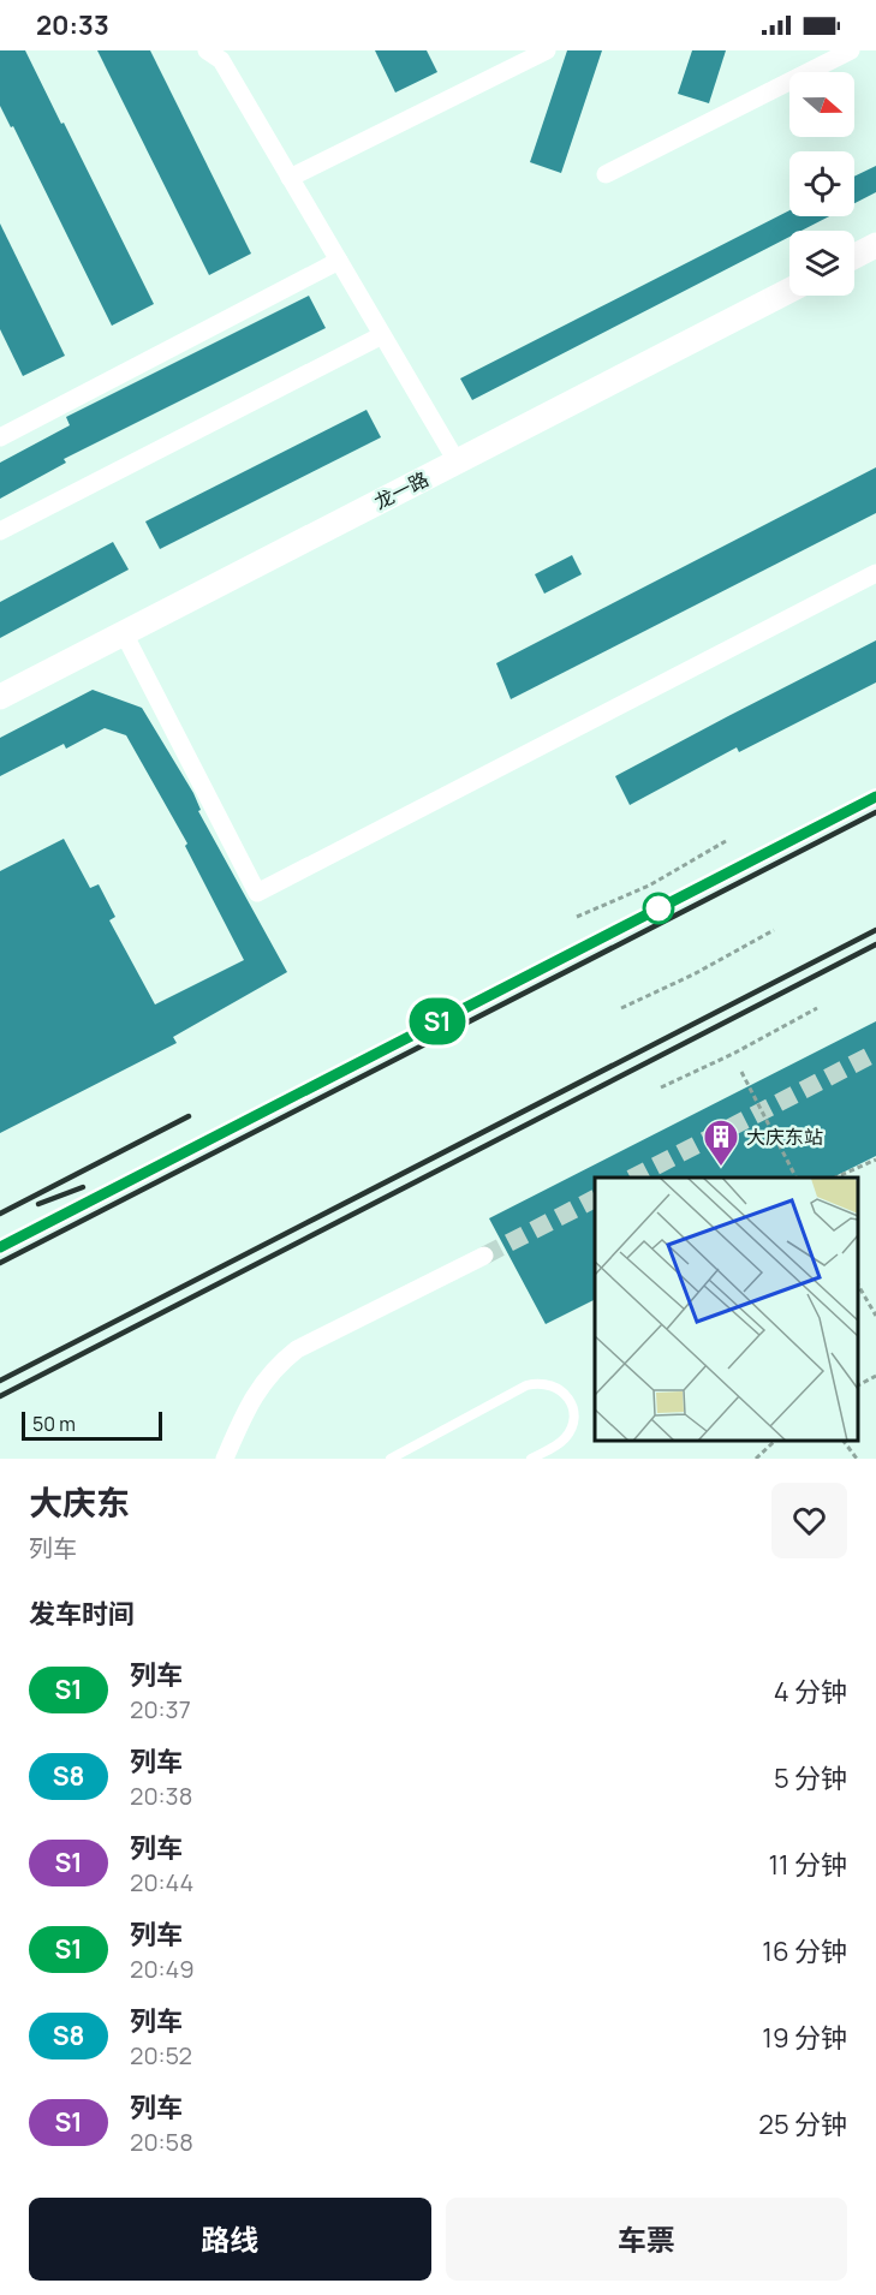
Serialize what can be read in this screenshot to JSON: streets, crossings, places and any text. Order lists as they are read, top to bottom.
{
  "streets": {
    "street": ["龙一路"]
  },
  "places": {
    "building": ["大庆东站"]
  },
  "scale_bar": "50 m",
  "north": "right",
  "page": {
    "status": "20:33",
    "on_map": "S1",
    "scale": "50 m",
    "heading": [
      ["大庆东", "列车"],
      "发车时间"
    ],
    "list": [
      {
        "mark": "S1",
        "name": "列车",
        "note": "20:37",
        "value": "4 分钟"
      },
      {
        "mark": "S8",
        "name": "列车",
        "note": "20:38",
        "value": "5 分钟"
      },
      {
        "mark": "S1",
        "name": "列车",
        "note": "20:44",
        "value": "11 分钟"
      },
      {
        "mark": "S1",
        "name": "列车",
        "note": "20:49",
        "value": "16 分钟"
      },
      {
        "mark": "S8",
        "name": "列车",
        "note": "20:52",
        "value": "19 分钟"
      },
      {
        "mark": "S1",
        "name": "列车",
        "note": "20:58",
        "value": "25 分钟"
      }
    ],
    "buttons": ["路线", "车票"]
  }
}
